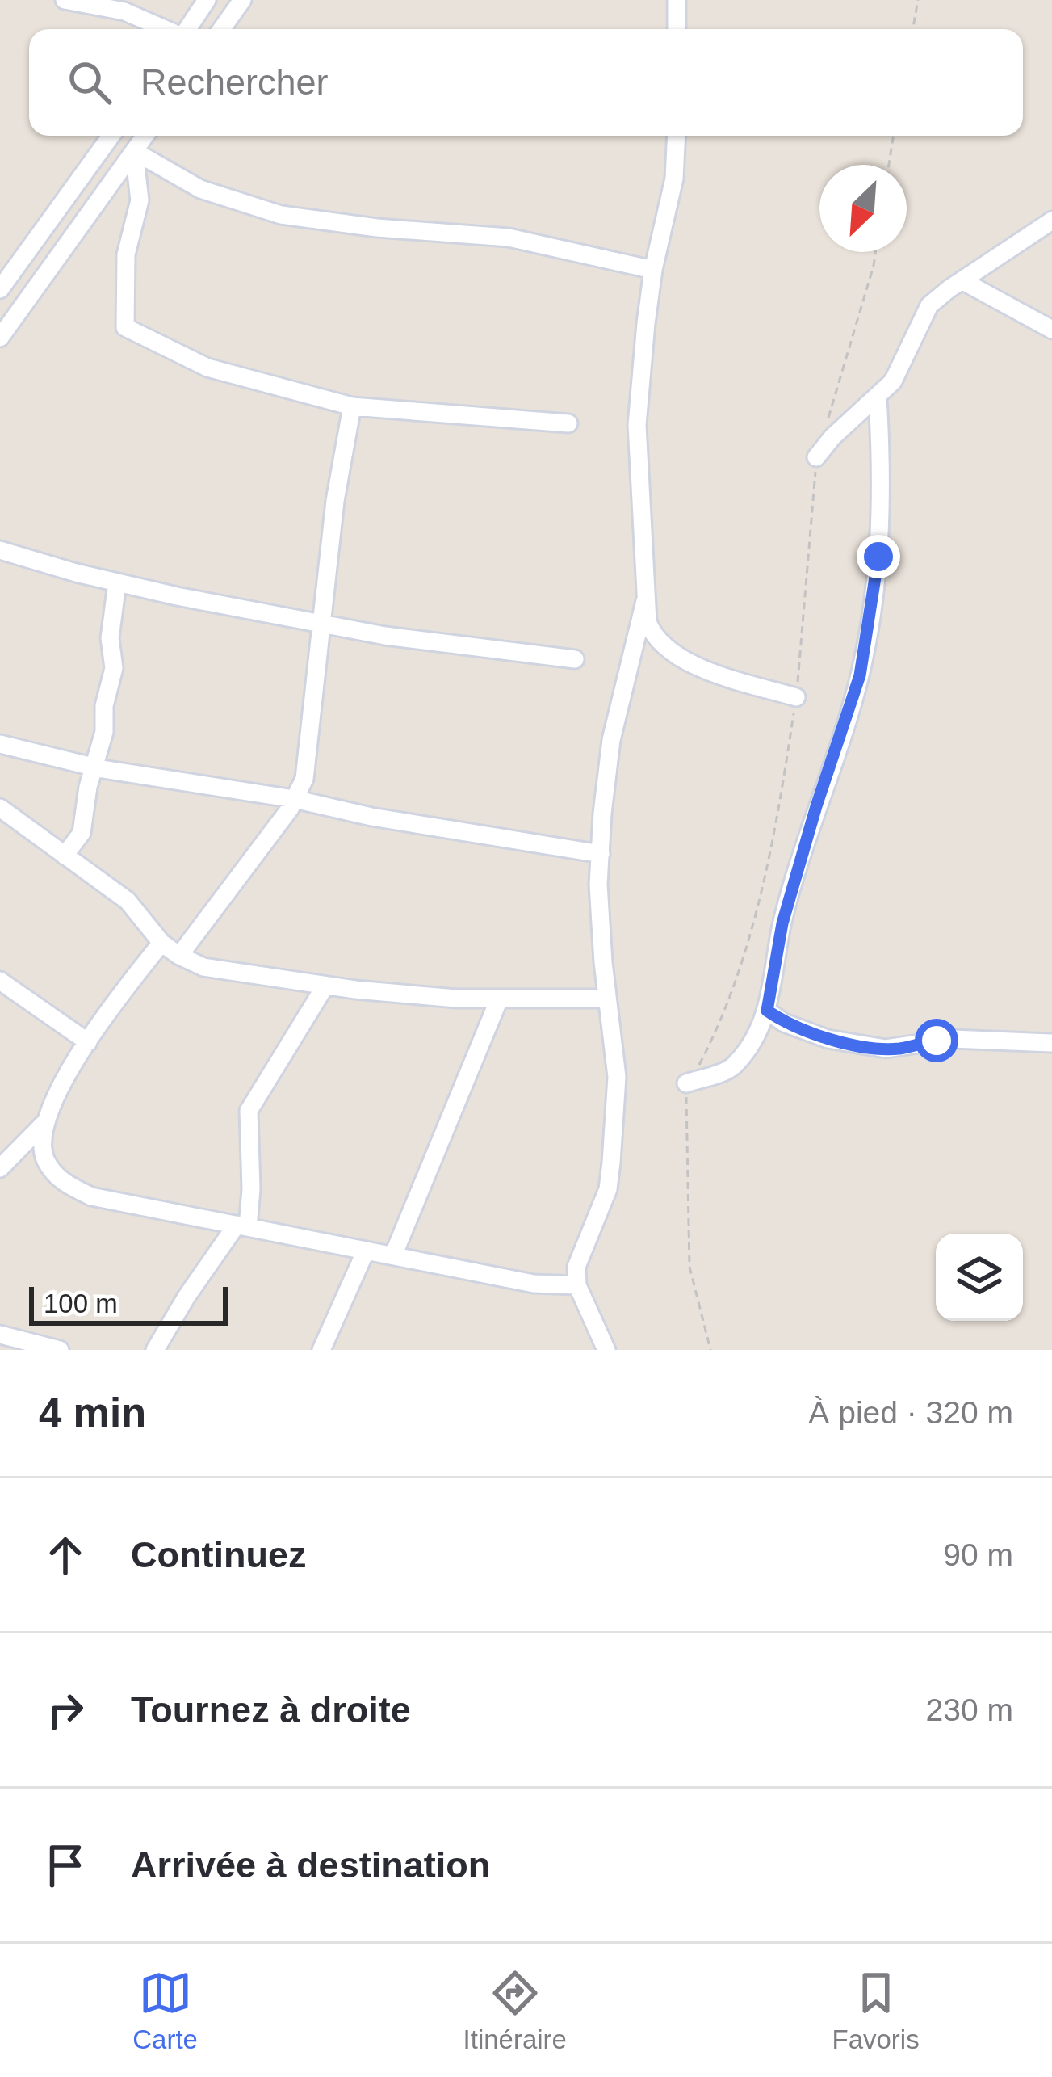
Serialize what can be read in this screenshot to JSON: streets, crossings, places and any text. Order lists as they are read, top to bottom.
{
  "scale_bar": "100 m",
  "north": "bottom left",
  "page": {
    "search": "Rechercher",
    "scale": "100 m",
    "heading": ["4 min", "À pied · 320 m"],
    "list": [
      ["Continuez", "90 m"],
      ["Tournez à droite", "230 m"],
      "Arrivée à destination"
    ],
    "nav": ["Carte", "Itinéraire", "Favoris"]
  }
}
